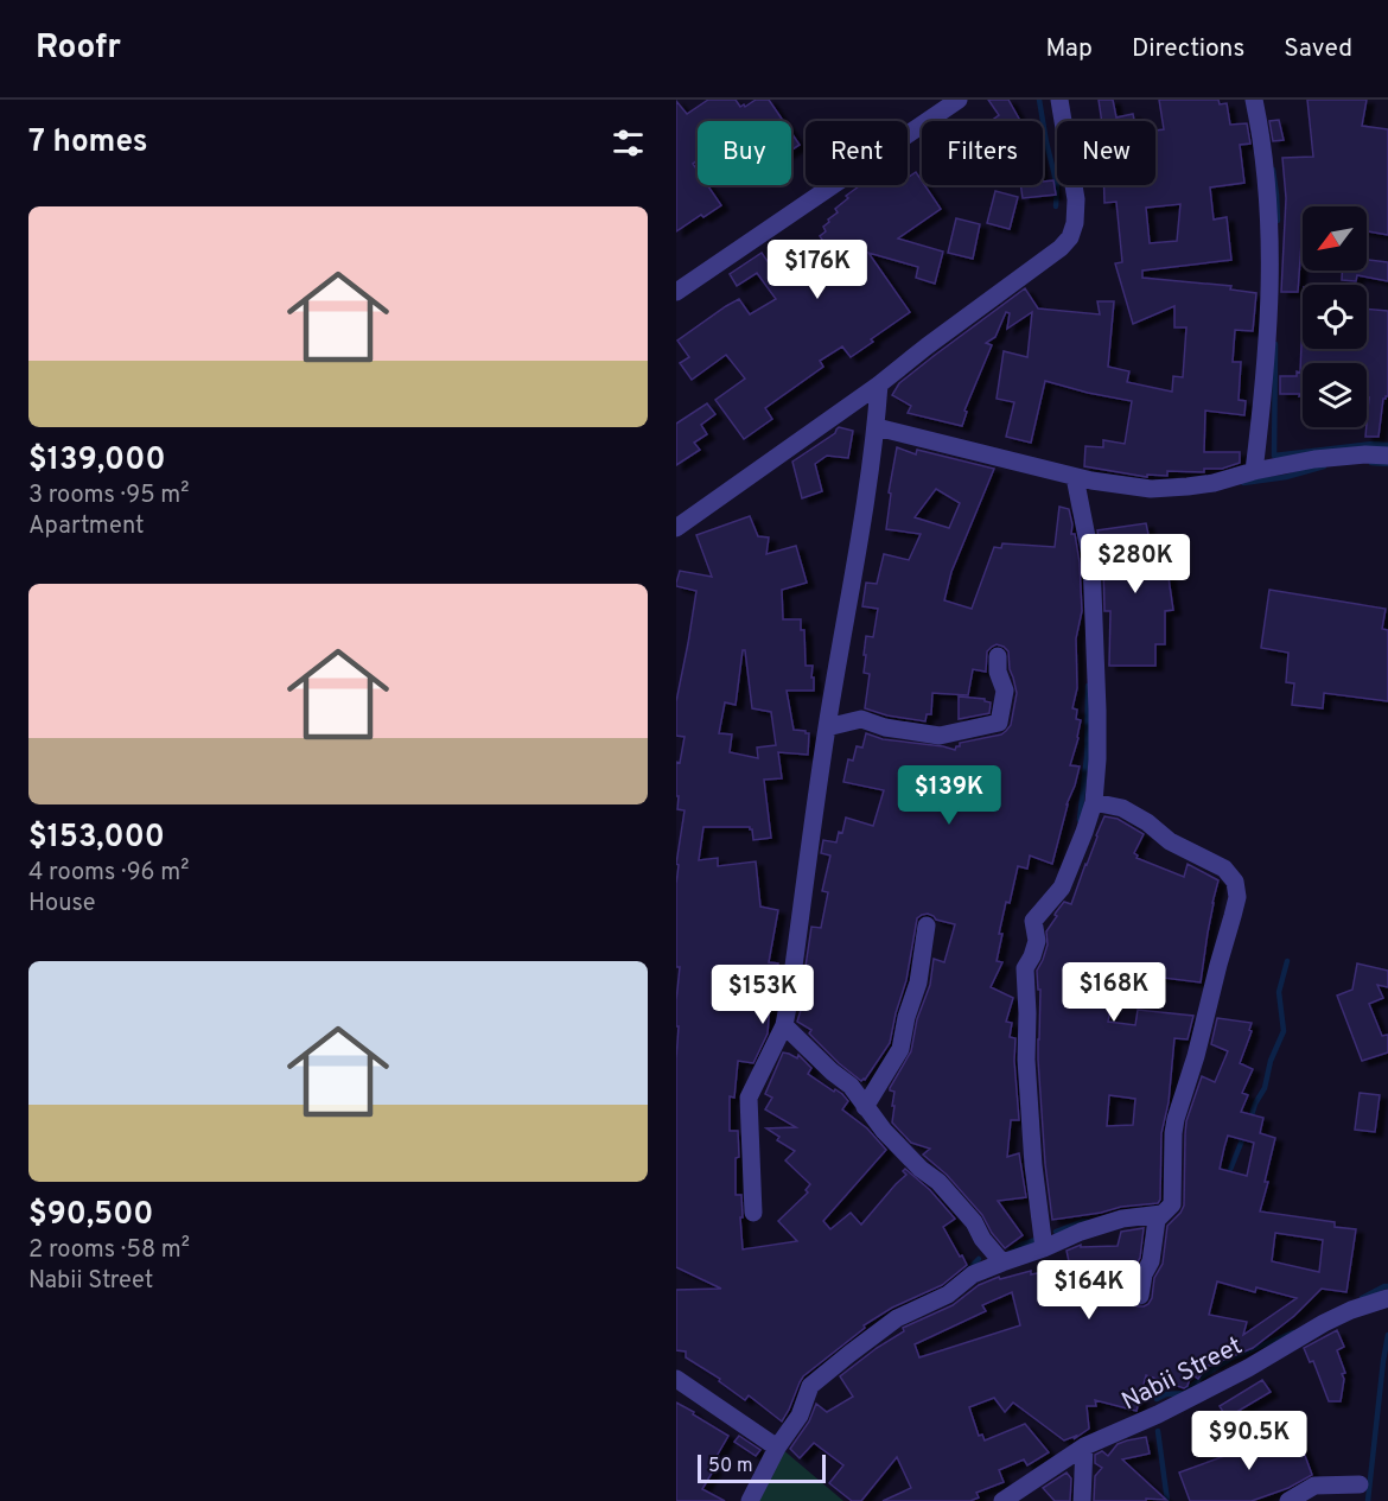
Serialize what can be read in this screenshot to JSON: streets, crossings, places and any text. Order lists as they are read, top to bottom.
{
  "streets": {
    "street": ["Nabii Street"]
  },
  "scale_bar": "50 m",
  "north": "bottom left",
  "page": {
    "header": "Roofr",
    "nav": ["Map", "Directions", "Saved"],
    "heading": "7 homes",
    "chip": [
      "Buy",
      "Rent",
      "Filters",
      "New"
    ],
    "list": [
      {
        "name": "$139,000",
        "note": "3 rooms · 95 m² · Apartment"
      },
      {
        "name": "$153,000",
        "note": "4 rooms · 96 m² · House"
      },
      {
        "name": "$90,500",
        "note": "2 rooms · 58 m² · Nabii Street"
      }
    ],
    "price": [
      "$176K",
      "$280K",
      "$139K",
      "$168K",
      "$153K",
      "$164K",
      "$90.5K"
    ],
    "scale": "50 m"
  }
}
